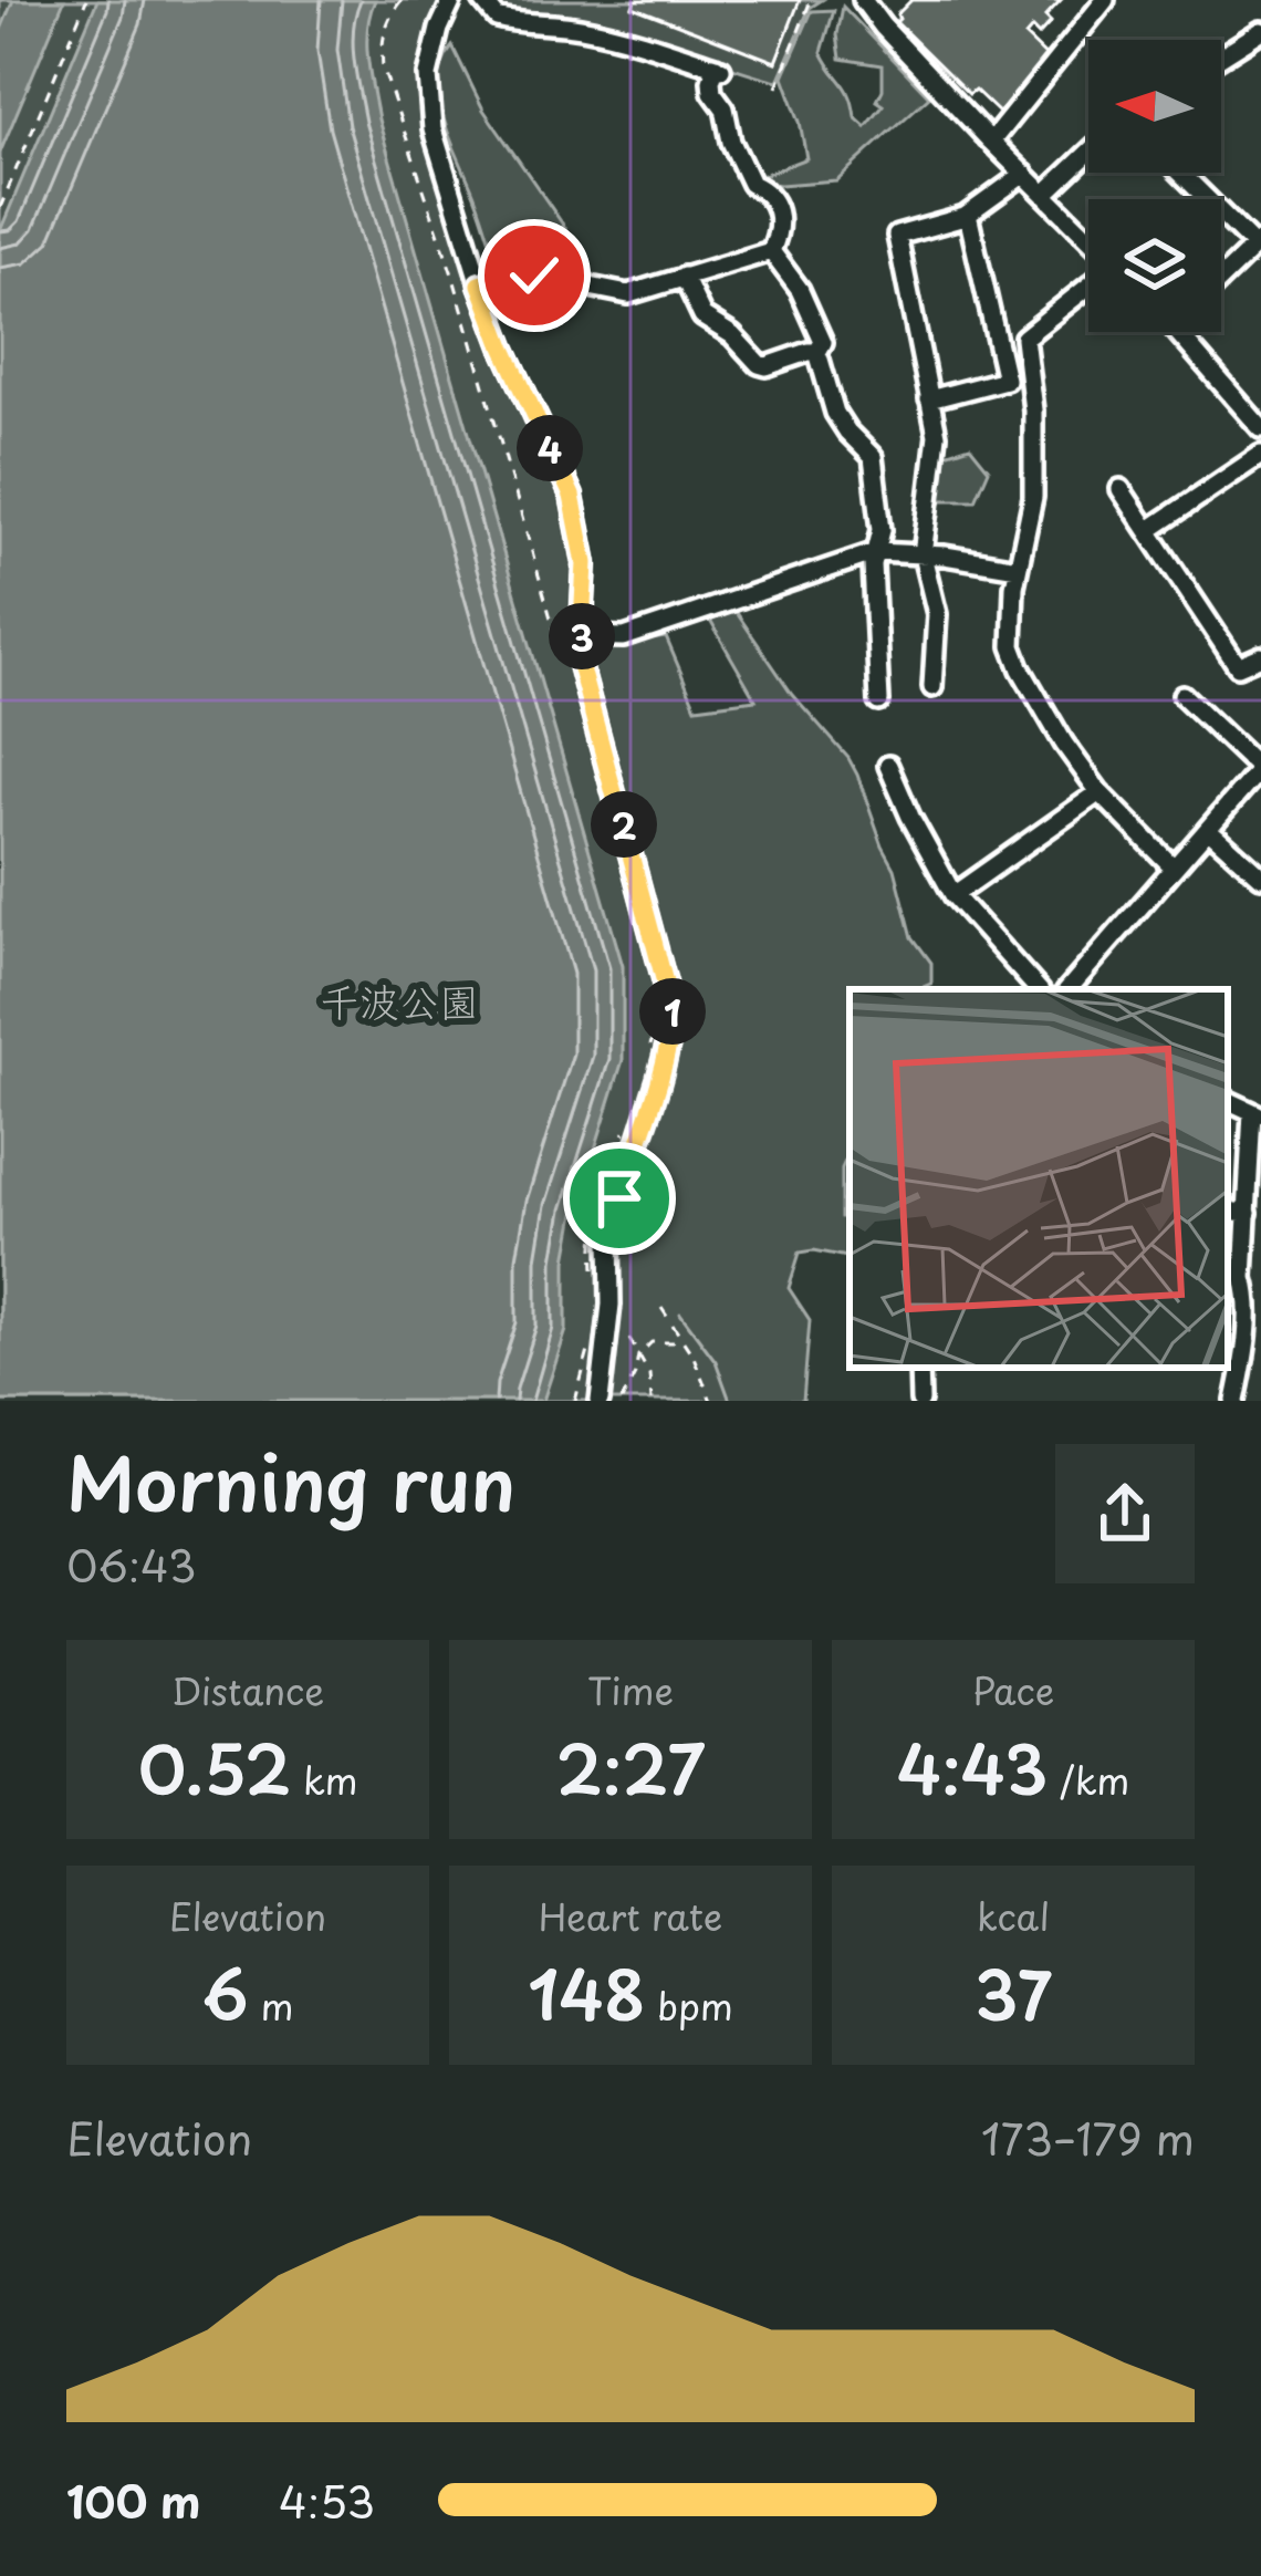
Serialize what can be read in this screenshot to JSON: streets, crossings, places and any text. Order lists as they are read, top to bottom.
{
  "parks": ["千波公園"],
  "north": "left",
  "page": {
    "pins": [
      "4",
      "3",
      "2",
      "1"
    ],
    "heading": ["Morning run", "06:43"],
    "stats": [
      ["Distance", "0.52 km"],
      ["Time", "2:27"],
      ["Pace", "4:43 /km"],
      ["Elevation", "6 m"],
      ["Heart rate", "148 bpm"],
      ["kcal", "37"]
    ],
    "chart": ["Elevation", "173–179 m"],
    "list": [
      {
        "name": "100 m",
        "note": "4:53"
      }
    ]
  }
}
